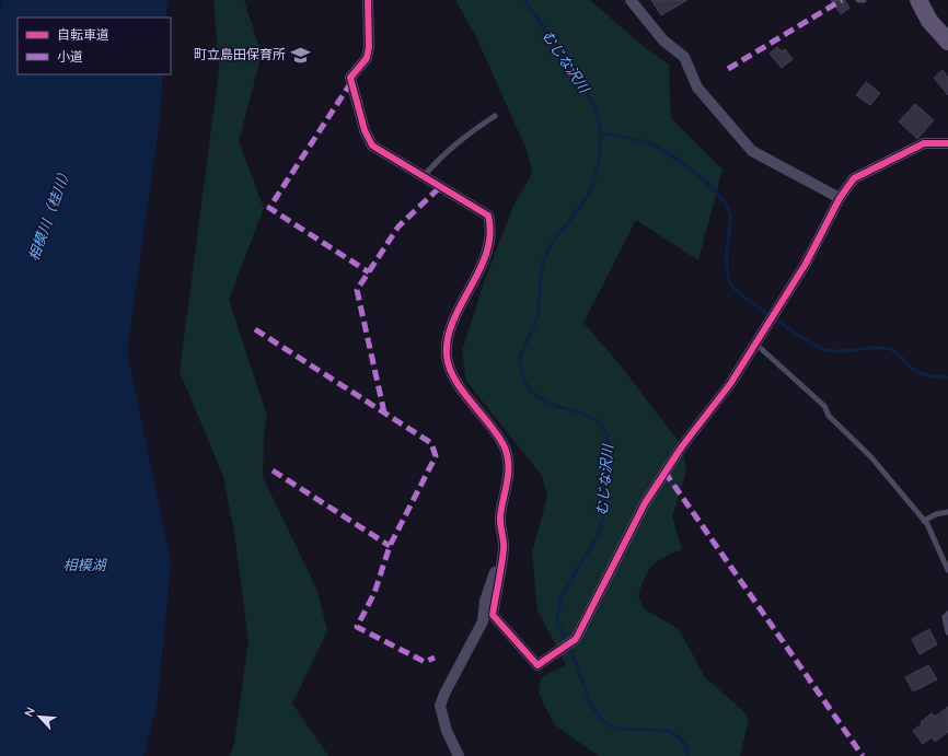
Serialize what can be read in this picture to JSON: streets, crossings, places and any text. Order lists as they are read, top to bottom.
{
  "water": ["むじな沢川", "相模川（桂川）", "相模湖"],
  "places": {
    "school or university": ["町立島田保育所"]
  },
  "legend": ["自転車道", "小道"],
  "north": "top left"
}
